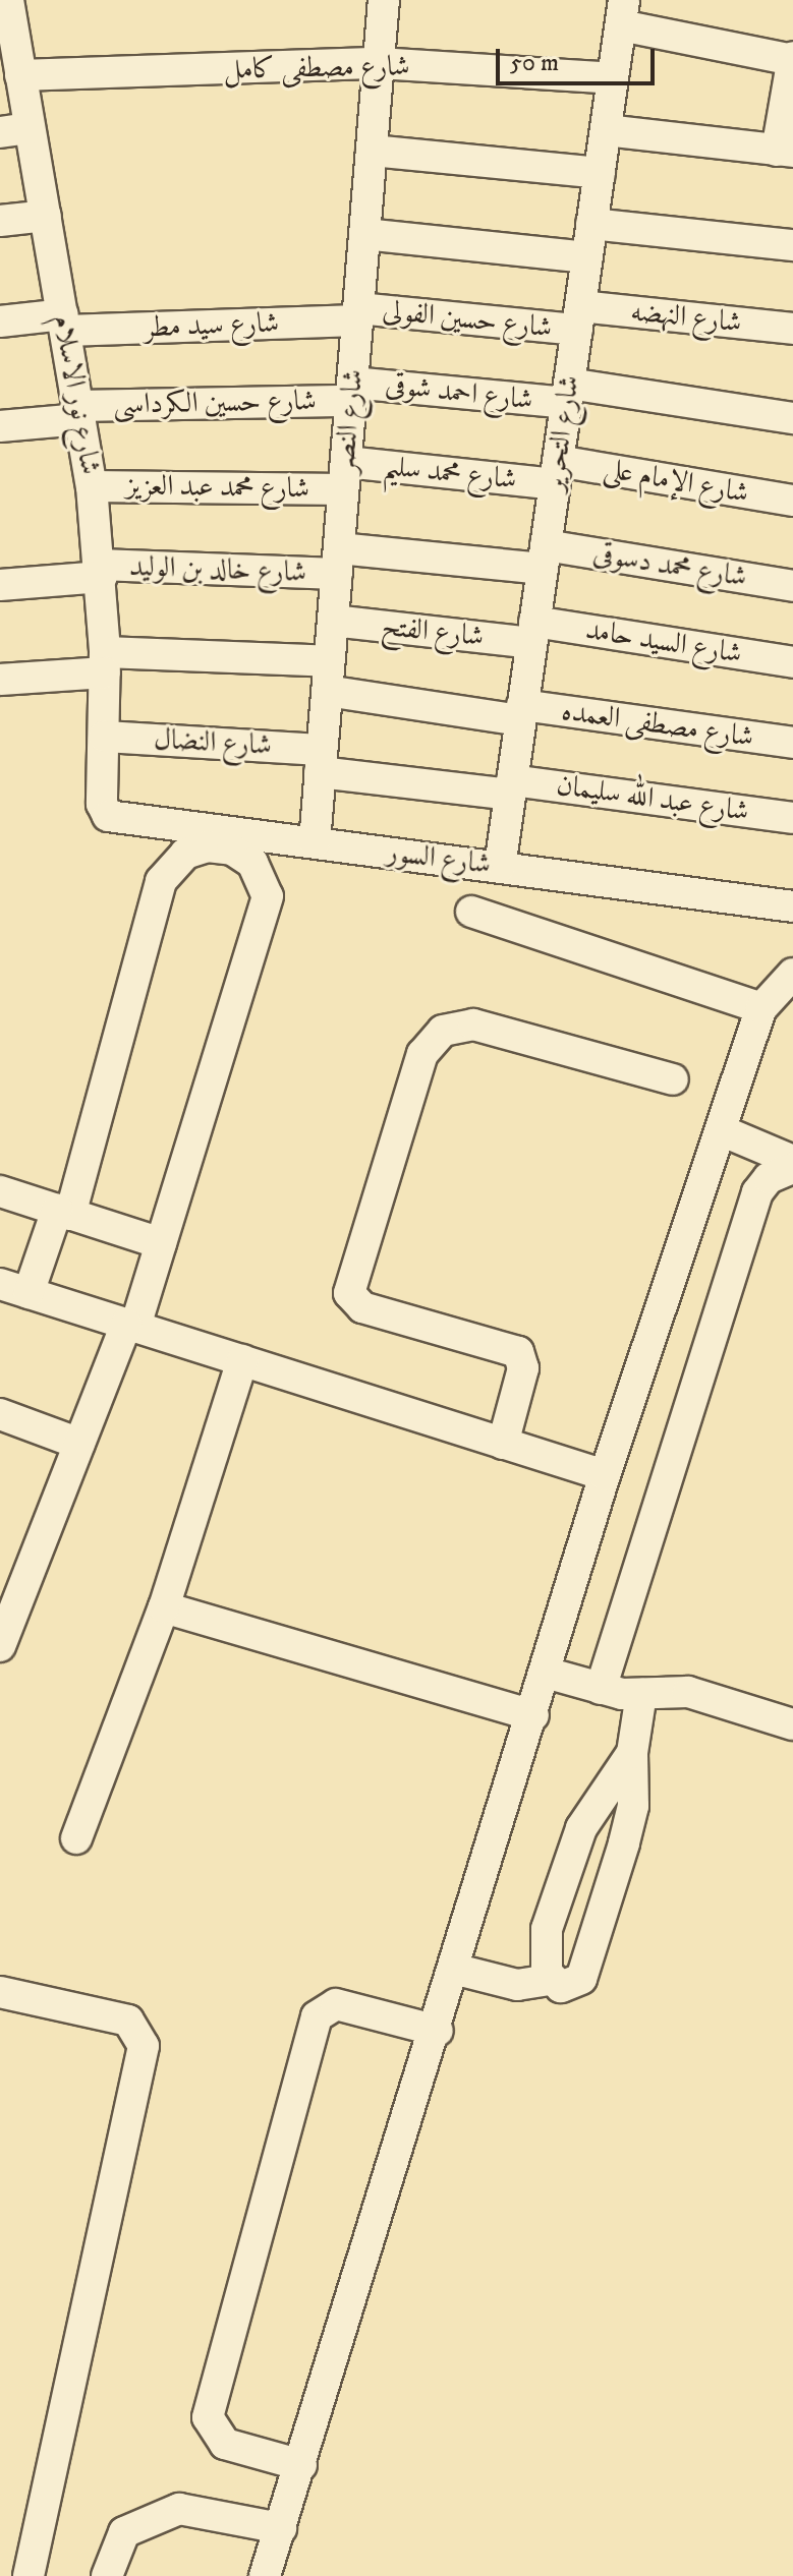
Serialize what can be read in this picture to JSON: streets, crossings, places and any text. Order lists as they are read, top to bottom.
{
  "streets": {
    "street": [
      "شارع مصطفى كامل",
      "شارع النهضه",
      "شارع حسين الفولى",
      "شارع سيد مطر",
      "شارع احمد شوقى",
      "شارع نور الاسلام",
      "شارع حسين الكرداسى",
      "شارع النصر",
      "شارع التحرير",
      "شارع محمد سليم",
      "شارع الإمام على",
      "شارع محمد عبد العزيز",
      "شارع محمد دسوقى",
      "شارع خالد بن الوليد",
      "شارع الفتح",
      "شارع السيد حامد",
      "شارع مصطفى العمده",
      "شارع النضال",
      "شارع عبد الله سليمان",
      "شارع السور"
    ]
  },
  "crossings": [
    ["شارع مصطفى كامل", "شارع نور الاسلام"],
    ["شارع مصطفى كامل", "شارع النصر"],
    ["شارع مصطفى كامل", "شارع التحرير"],
    ["شارع النهضه", "شارع حسين الفولى"],
    ["شارع النهضه", "شارع التحرير"],
    ["شارع حسين الفولى", "شارع سيد مطر"],
    ["شارع حسين الفولى", "شارع النصر"],
    ["شارع حسين الفولى", "شارع التحرير"],
    ["شارع سيد مطر", "شارع نور الاسلام"],
    ["شارع سيد مطر", "شارع النصر"],
    ["شارع احمد شوقى", "شارع حسين الكرداسى"],
    ["شارع احمد شوقى", "شارع النصر"],
    ["شارع احمد شوقى", "شارع التحرير"],
    ["شارع نور الاسلام", "شارع حسين الكرداسى"],
    ["شارع نور الاسلام", "شارع محمد عبد العزيز"],
    ["شارع نور الاسلام", "شارع خالد بن الوليد"],
    ["شارع نور الاسلام", "شارع مصطفى العمده"],
    ["شارع نور الاسلام", "شارع النضال"],
    ["شارع نور الاسلام", "شارع السور"],
    ["شارع حسين الكرداسى", "شارع النصر"],
    ["شارع النصر", "شارع محمد سليم"],
    ["شارع النصر", "شارع محمد عبد العزيز"],
    ["شارع النصر", "شارع محمد دسوقى"],
    ["شارع النصر", "شارع خالد بن الوليد"],
    ["شارع النصر", "شارع الفتح"],
    ["شارع النصر", "شارع مصطفى العمده"],
    ["شارع النصر", "شارع النضال"],
    ["شارع النصر", "شارع السور"],
    ["شارع التحرير", "شارع محمد سليم"],
    ["شارع التحرير", "شارع الإمام على"],
    ["شارع التحرير", "شارع محمد دسوقى"],
    ["شارع التحرير", "شارع الفتح"],
    ["شارع التحرير", "شارع السيد حامد"],
    ["شارع التحرير", "شارع مصطفى العمده"],
    ["شارع التحرير", "شارع النضال"],
    ["شارع التحرير", "شارع عبد الله سليمان"],
    ["شارع التحرير", "شارع السور"],
    ["شارع محمد سليم", "شارع الإمام على"],
    ["شارع محمد سليم", "شارع محمد عبد العزيز"],
    ["شارع محمد دسوقى", "شارع خالد بن الوليد"],
    ["شارع الفتح", "شارع السيد حامد"],
    ["شارع النضال", "شارع عبد الله سليمان"]
  ],
  "scale_bar": "50 m"
}
